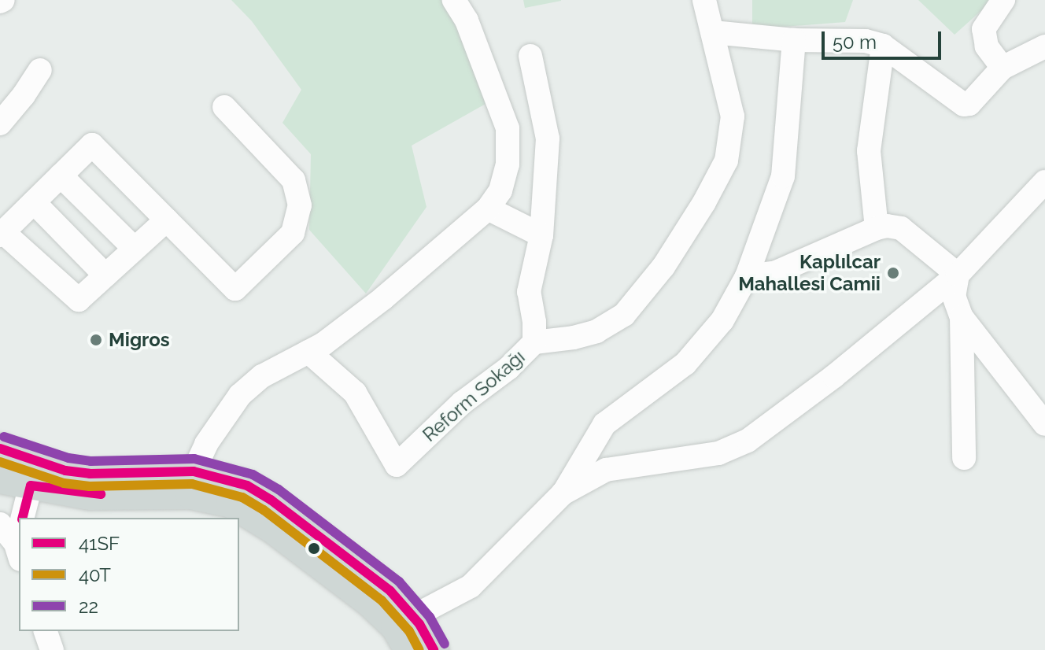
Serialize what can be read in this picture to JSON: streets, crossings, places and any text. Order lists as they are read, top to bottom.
{
  "streets": {
    "street": ["Reform Sokağı"]
  },
  "places": ["Kaplılcar Mahallesi Camii", "Migros"],
  "lines": ["transit line 22", "transit line 41SF", "transit line 40T"],
  "legend": ["41SF", "40T", "22"],
  "scale_bar": "50 m"
}
